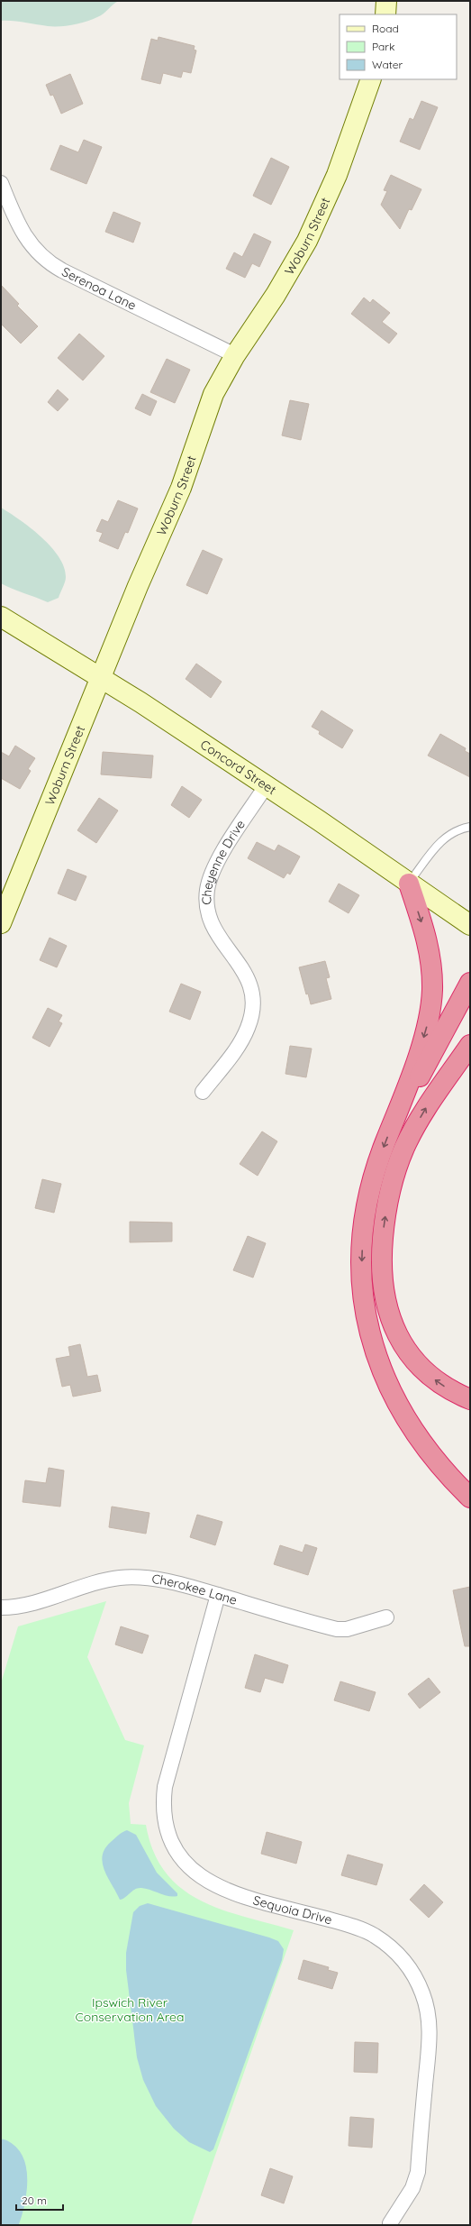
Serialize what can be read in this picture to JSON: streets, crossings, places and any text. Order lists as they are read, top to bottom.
{
  "streets": {
    "street": [
      "Woburn Street",
      "Serenoa Lane",
      "Concord Street",
      "Cheyenne Drive",
      "Cherokee Lane",
      "Sequoia Drive"
    ]
  },
  "crossings": [
    ["Woburn Street", "Serenoa Lane"],
    ["Woburn Street", "Concord Street"],
    ["Concord Street", "Cheyenne Drive"],
    ["Cherokee Lane", "Sequoia Drive"]
  ],
  "parks": ["Ipswich River Conservation Area"],
  "legend": ["Road", "Park", "Water"],
  "scale_bar": "20 m"
}
